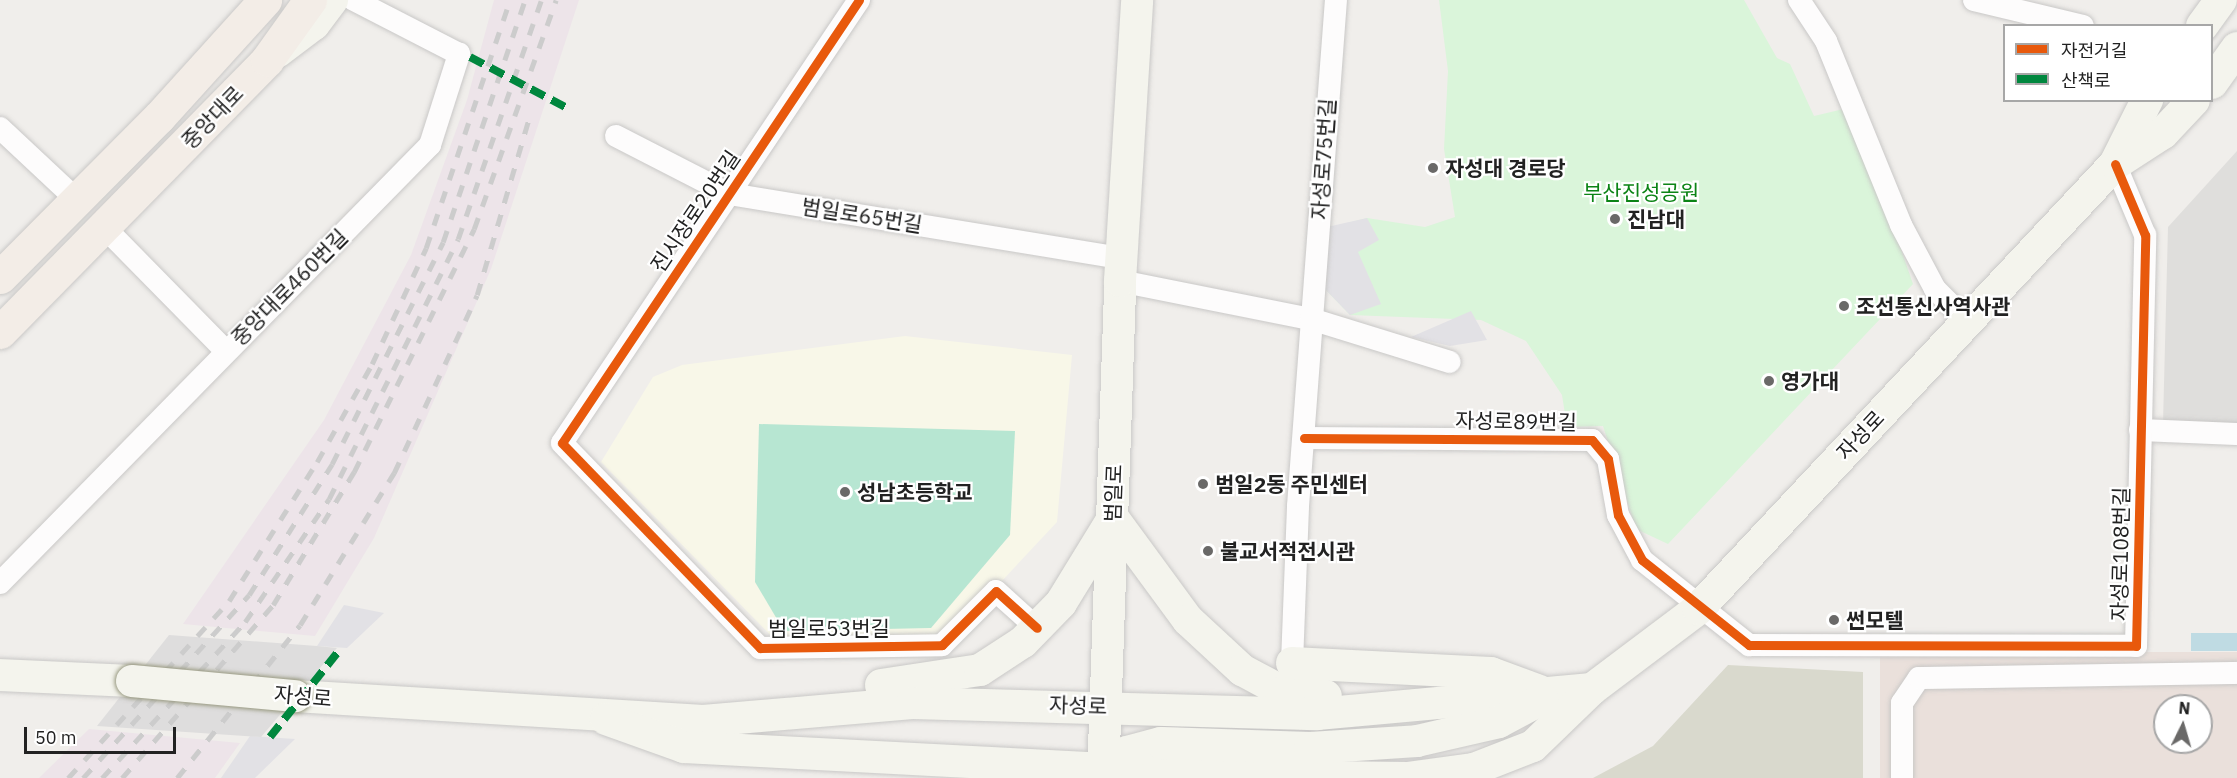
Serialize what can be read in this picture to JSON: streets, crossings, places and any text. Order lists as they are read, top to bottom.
{
  "streets": {
    "main road": ["중앙대로", "자성로", "범일로"],
    "street": [
      "자성로75번길",
      "진시장로20번길",
      "범일로65번길",
      "중앙대로460번길",
      "자성로89번길",
      "자성로108번길",
      "범일로53번길"
    ]
  },
  "crossings": [
    ["자성로75번길", "자성로89번길"],
    ["진시장로20번길", "범일로65번길"],
    ["진시장로20번길", "범일로53번길"],
    ["범일로65번길", "범일로"],
    ["자성로89번길", "자성로"],
    ["자성로89번길", "자성로108번길"],
    ["자성로", "범일로"],
    ["자성로", "자성로108번길"]
  ],
  "parks": ["부산진성공원"],
  "places": [
    "자성대 경로당",
    "진남대",
    "조선통신사역사관",
    "영가대",
    "범일2동 주민센터",
    "성남초등학교",
    "불교서적전시관",
    "썬모텔"
  ],
  "legend": ["자전거길", "산책로"],
  "scale_bar": "50 m",
  "north": "top"
}
